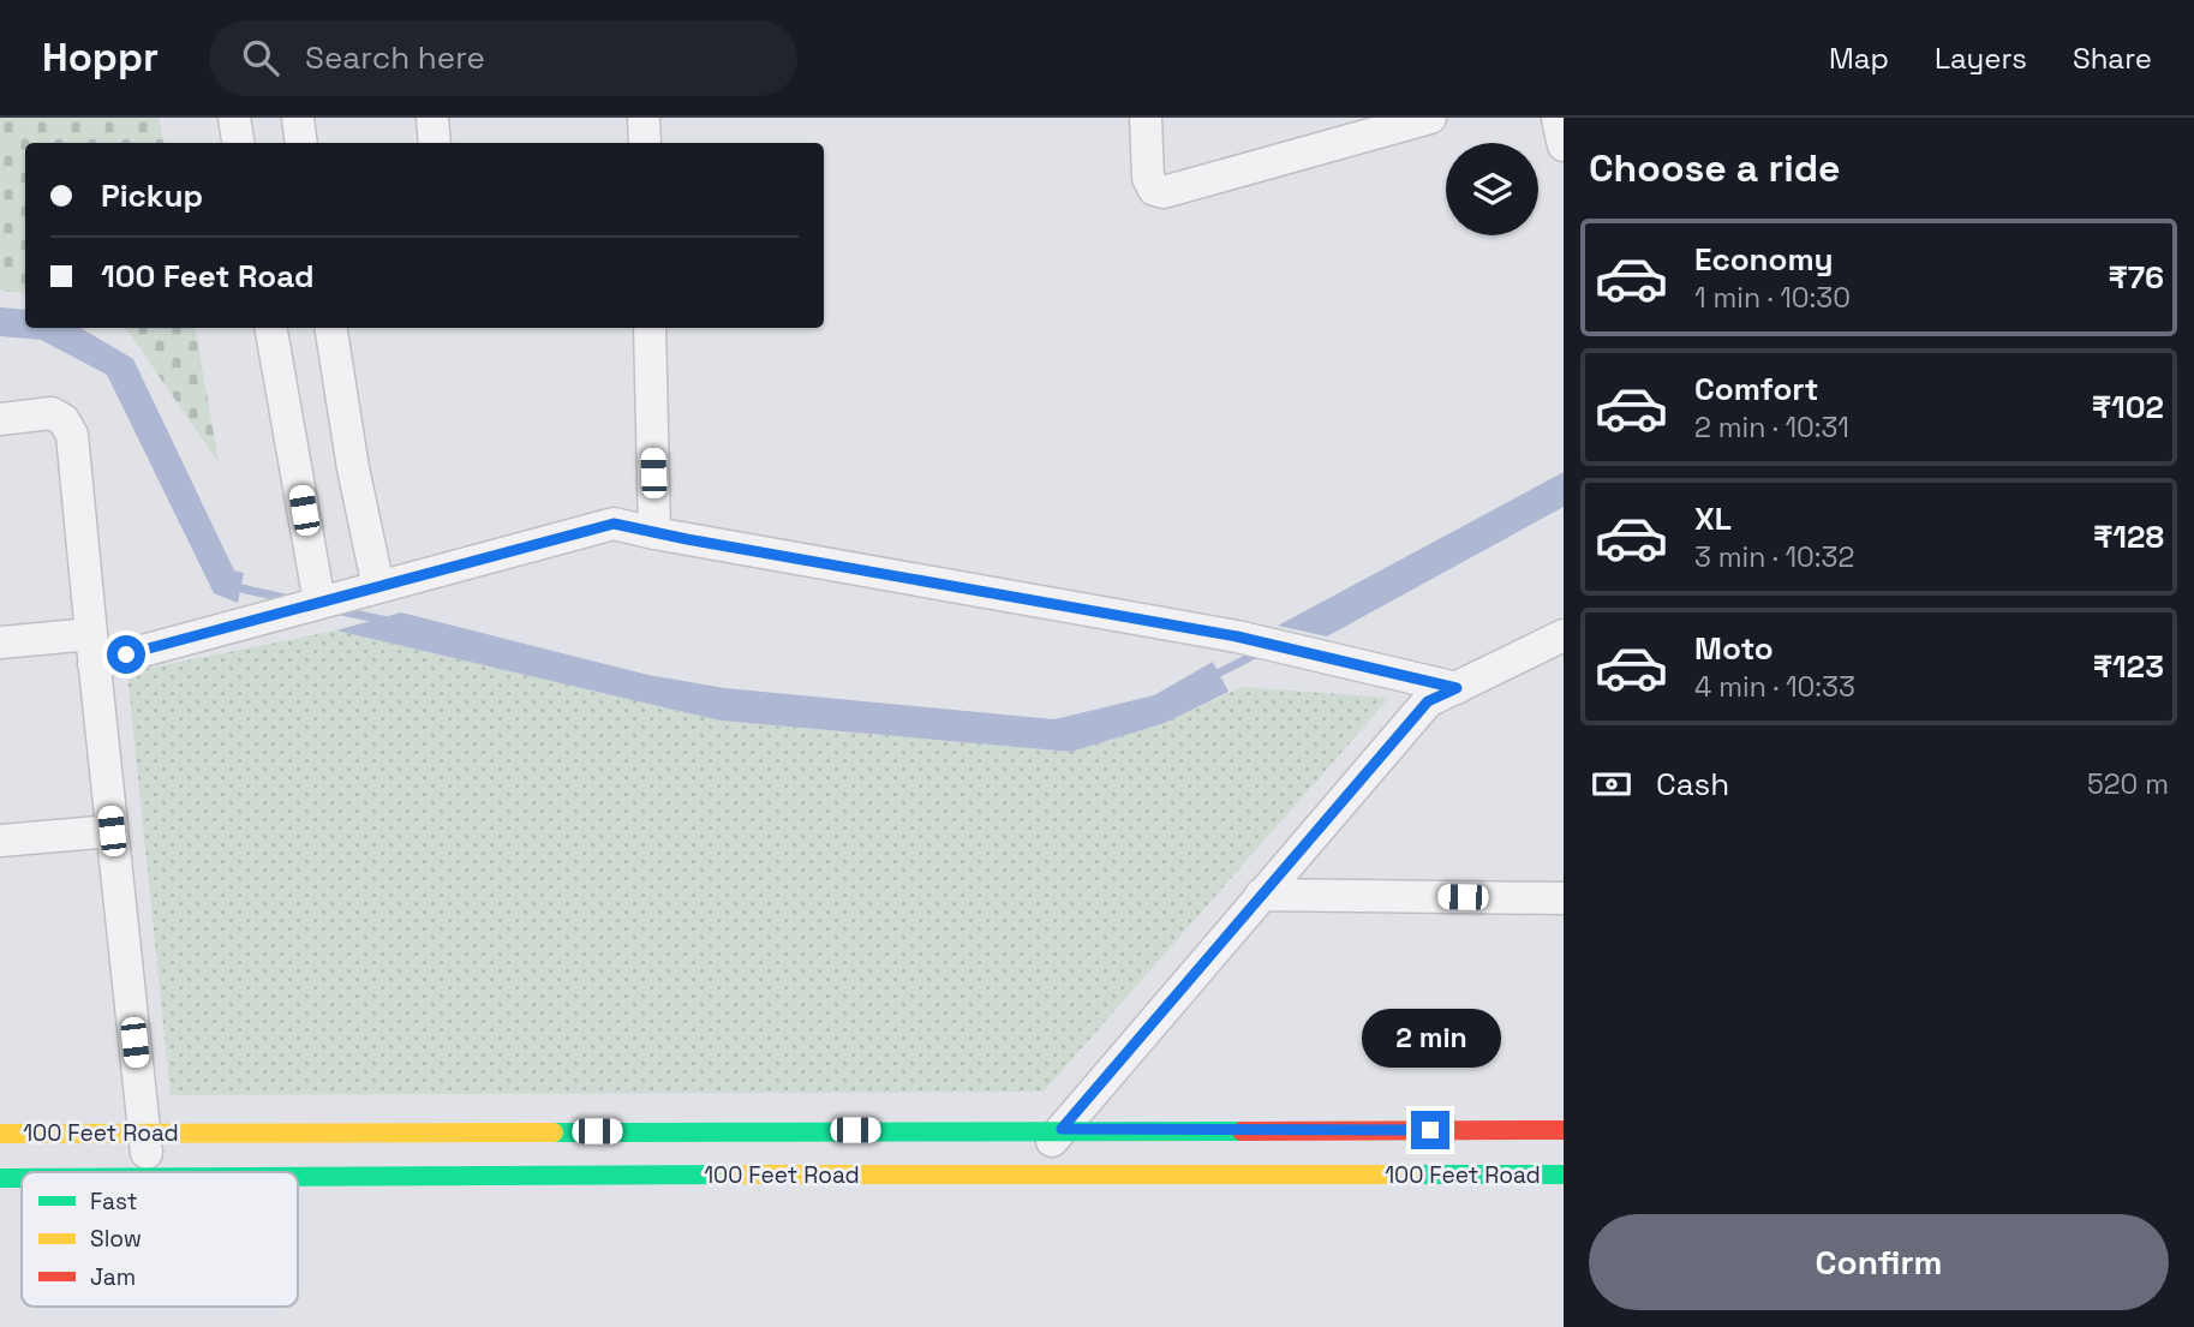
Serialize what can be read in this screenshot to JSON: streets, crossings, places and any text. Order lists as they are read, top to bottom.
{
  "streets": {
    "main road": ["100 Feet Road"]
  },
  "legend": ["Fast", "Slow", "Jam"],
  "page": {
    "header": "Hoppr",
    "search": "Search here",
    "nav": ["Map", "Layers", "Share"],
    "heading": "Choose a ride",
    "banner": ["Pickup", "100 Feet Road"],
    "list": [
      {
        "name": "Economy",
        "note": "1 min · 10:30",
        "value": "₹76"
      },
      {
        "name": "Comfort",
        "note": "2 min · 10:31",
        "value": "₹102"
      },
      {
        "name": "XL",
        "note": "3 min · 10:32",
        "value": "₹128"
      },
      {
        "name": "Moto",
        "note": "4 min · 10:33",
        "value": "₹123"
      }
    ],
    "pay": ["Cash", "520 m"],
    "bubble": "2 min",
    "buttons": "Confirm"
  }
}
